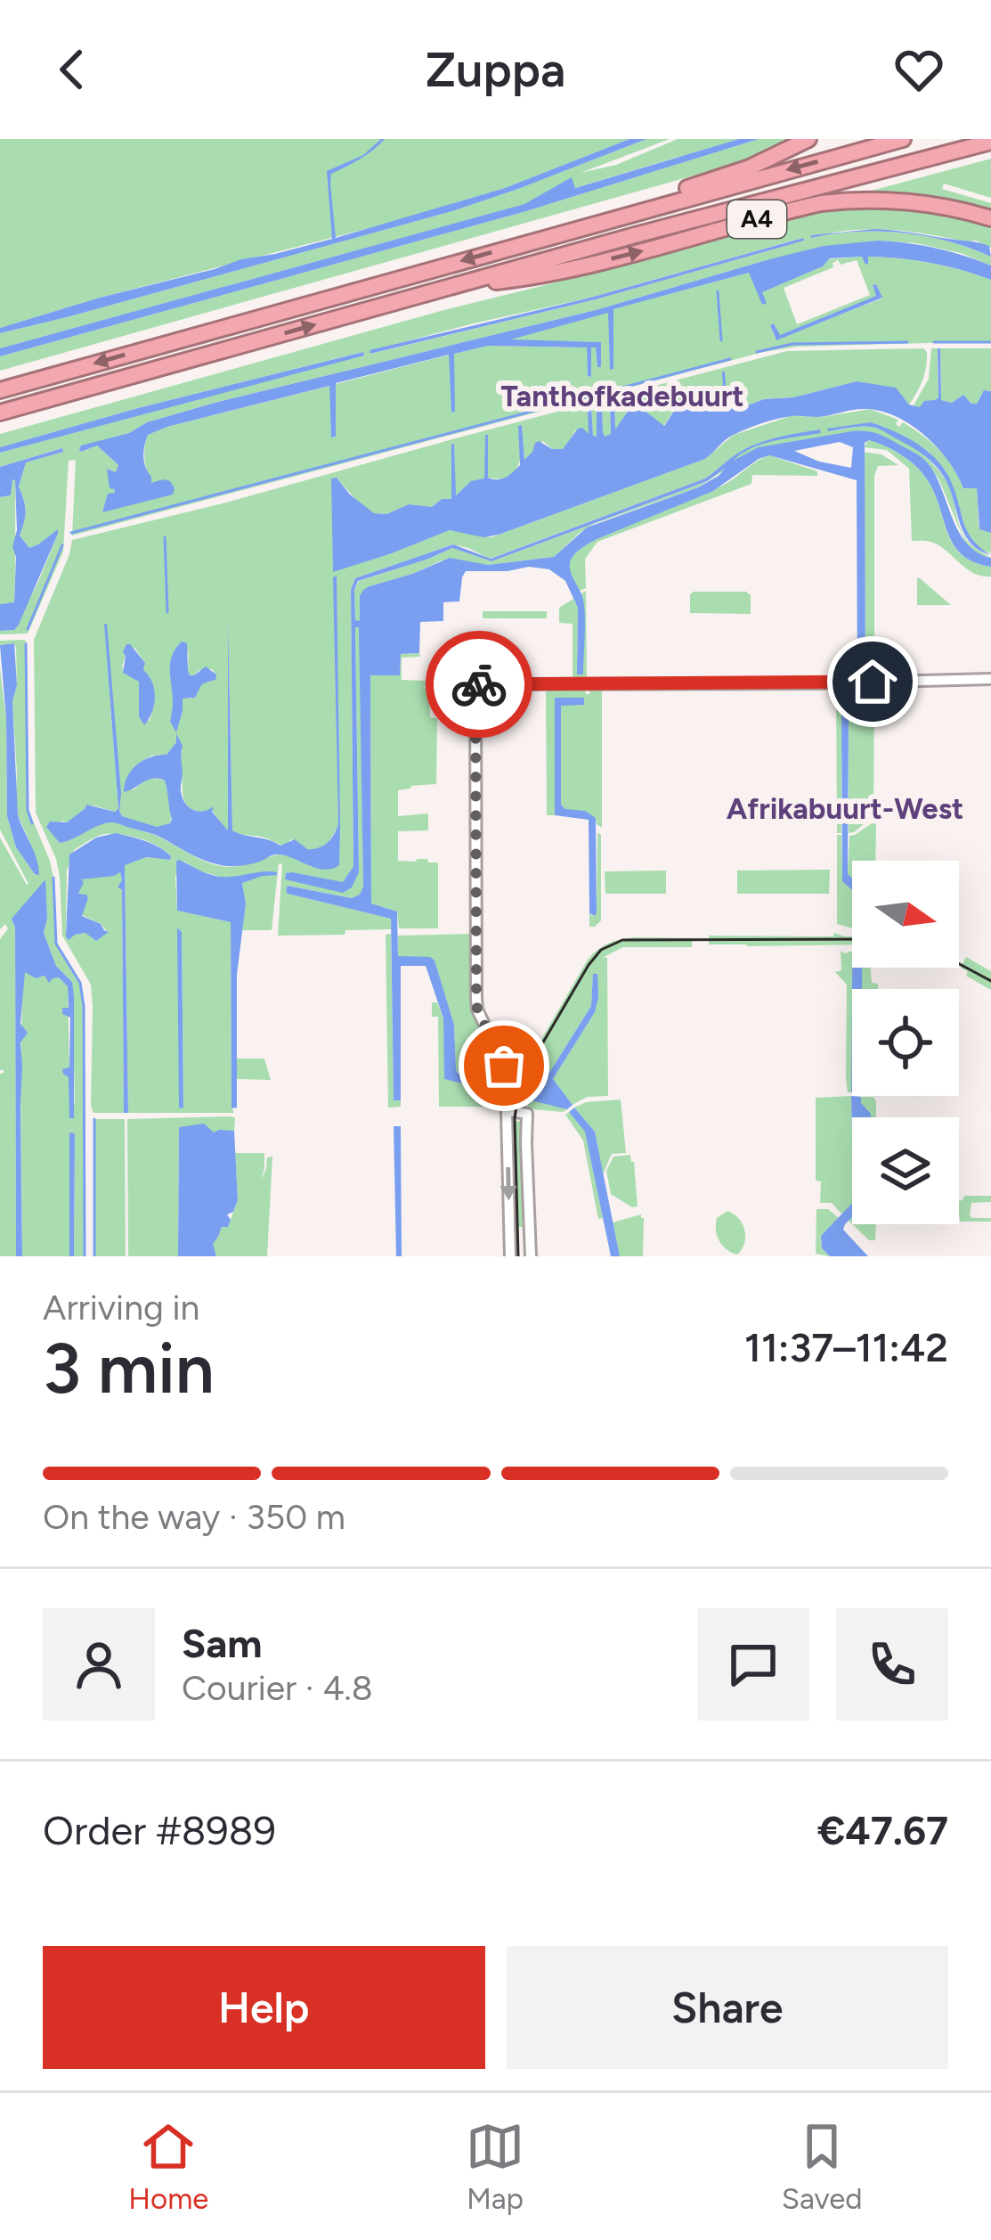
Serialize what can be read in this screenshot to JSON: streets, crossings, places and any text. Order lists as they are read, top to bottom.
{
  "streets": {
    "highway": ["A4"]
  },
  "districts": ["Tanthofkadebuurt", "Afrikabuurt-West"],
  "north": "right",
  "page": {
    "header": "Zuppa",
    "heading": ["3 min", "Arriving in", "11:37–11:42"],
    "panel": [
      "Sam",
      "Courier · 4.8",
      "Order #8989",
      "€47.67"
    ],
    "bar": "On the way · 350 m",
    "buttons": ["Help", "Share"],
    "tabs": ["Home", "Map", "Saved"]
  }
}
